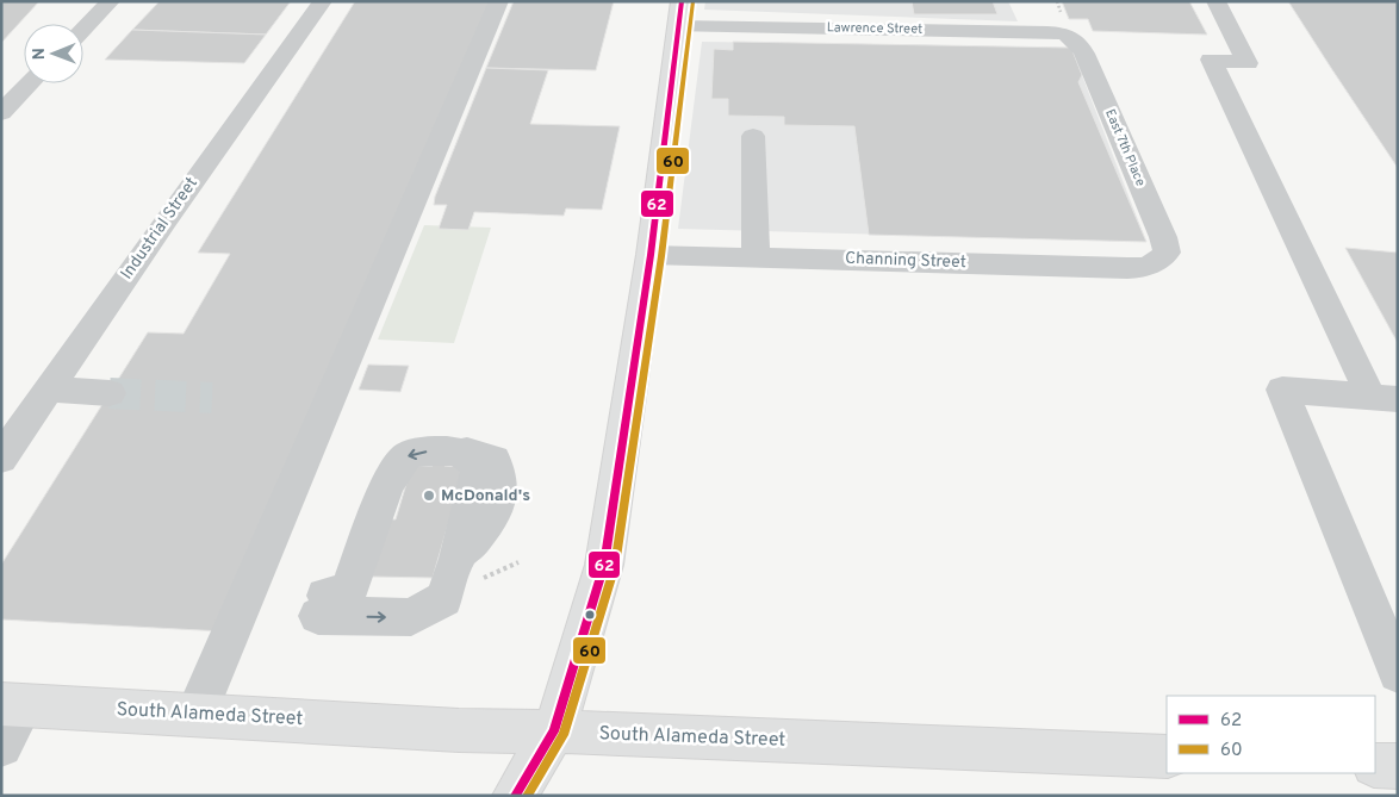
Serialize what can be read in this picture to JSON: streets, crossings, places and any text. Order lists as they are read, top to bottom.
{
  "streets": {
    "main road": ["South Alameda Street"],
    "street": [
      "Lawrence Street",
      "East 7th Place",
      "Industrial Street",
      "Channing Street"
    ]
  },
  "crossings": [
    ["Lawrence Street", "East 7th Place"],
    ["East 7th Place", "Channing Street"]
  ],
  "places": ["McDonald's"],
  "lines": ["transit line 62", "transit line 60"],
  "legend": ["62", "60"],
  "north": "left"
}
